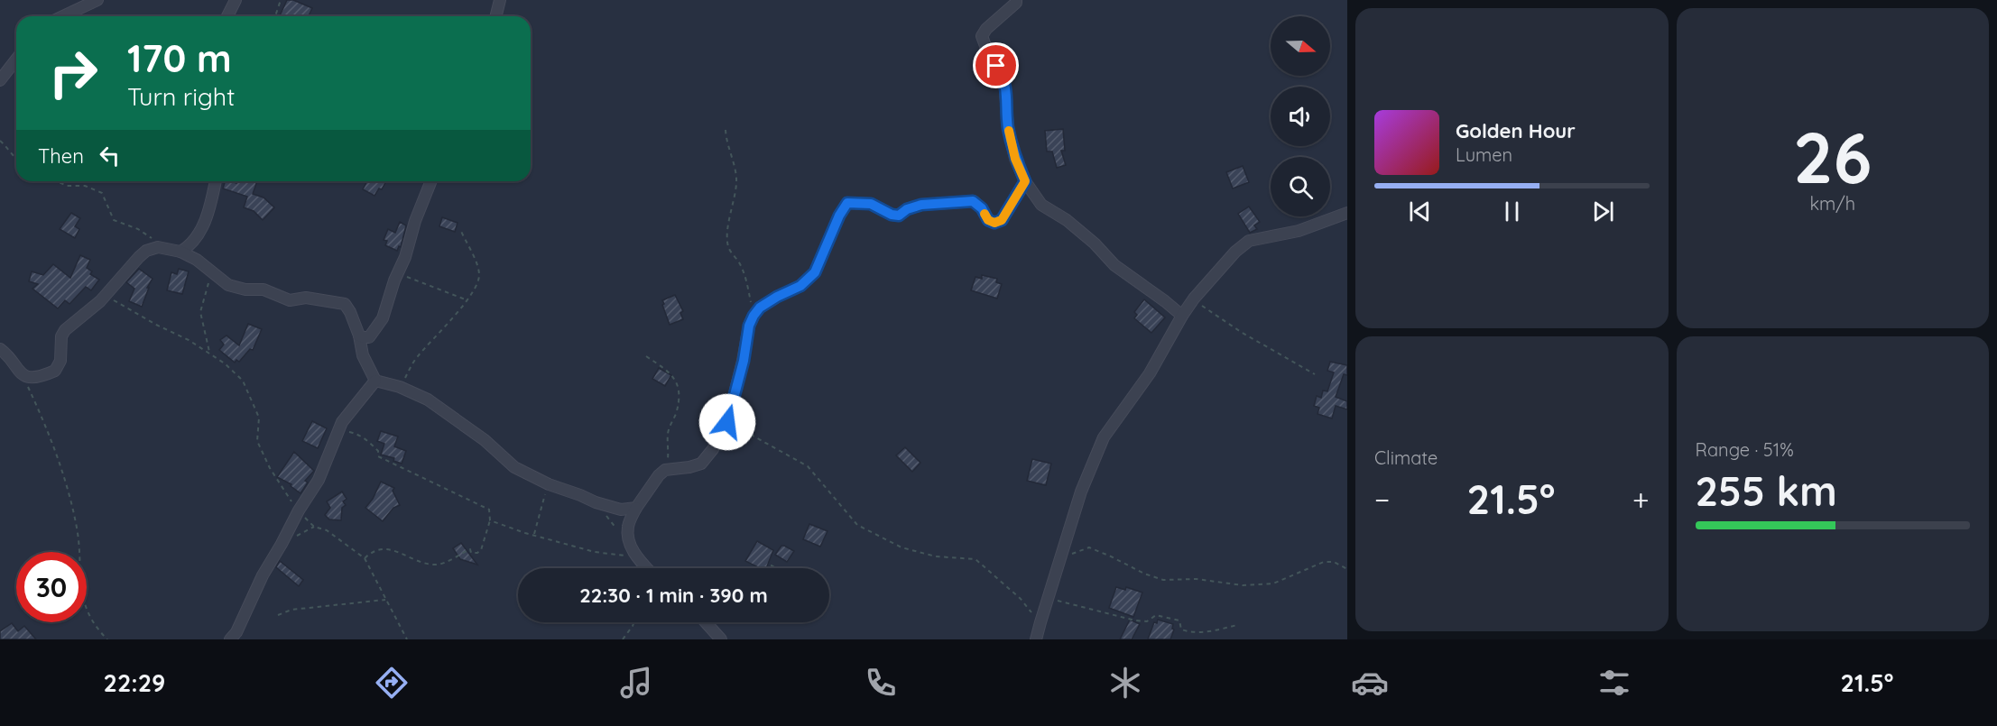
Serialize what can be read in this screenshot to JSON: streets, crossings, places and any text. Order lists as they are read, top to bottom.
{
  "north": "right",
  "page": {
    "tile": [
      ["26", "km/h"],
      "Climate",
      ["Range · 51%", "255 km"]
    ],
    "turn": ["170 m", "Turn right"],
    "song": ["Golden Hour", "Lumen"],
    "then": "Then",
    "heat": ["−", "21.5°", "+"],
    "limit": "30",
    "trip": "22:30 · 1 min · 390 m",
    "tabs": ["22:29", "21.5°"]
  }
}
